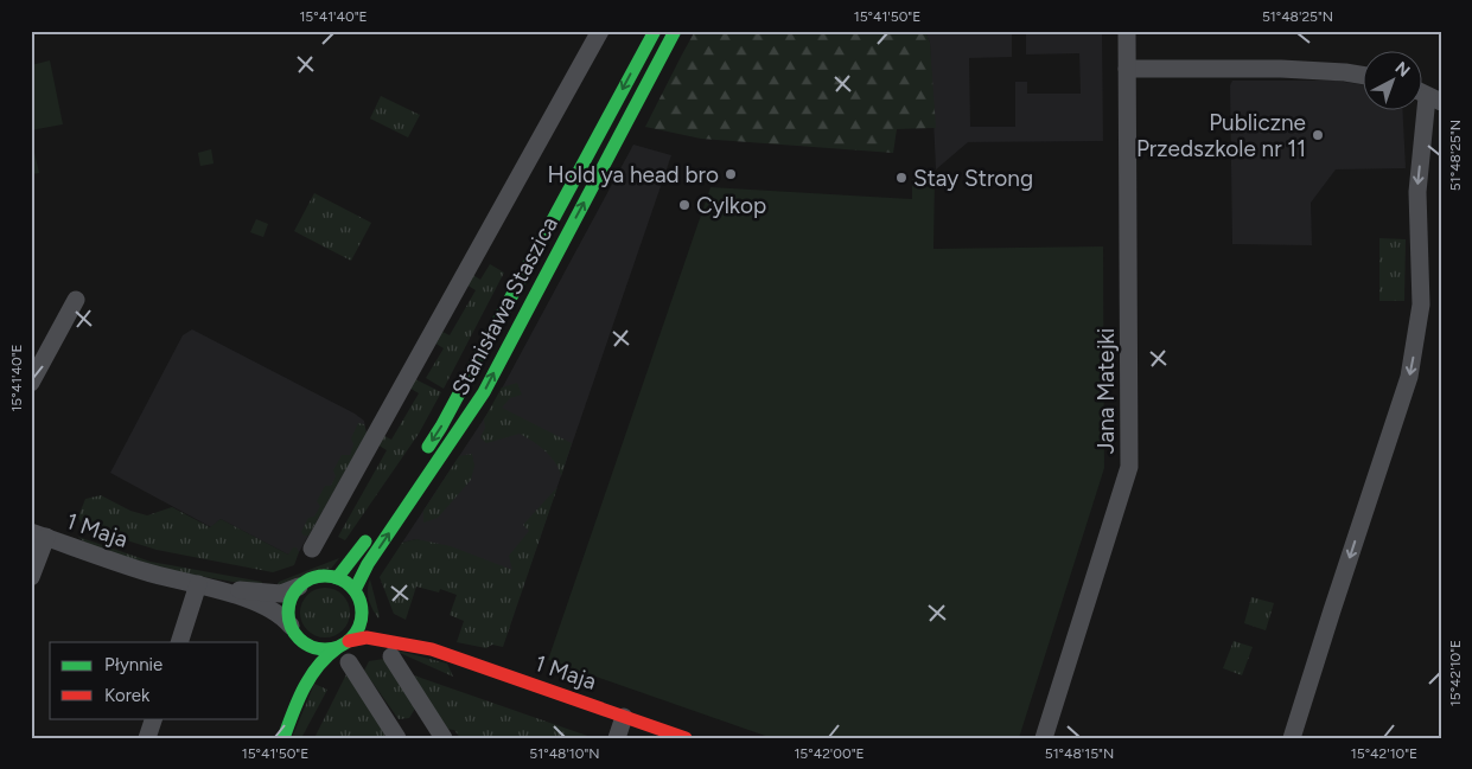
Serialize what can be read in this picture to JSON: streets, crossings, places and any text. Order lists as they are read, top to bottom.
{
  "streets": {
    "street": ["Stanisława Staszica", "Jana Matejki", "1 Maja"]
  },
  "crossings": [
    ["Stanisława Staszica", "1 Maja"]
  ],
  "places": [
    "Publiczne Przedszkole nr 11",
    "Hold ya head bro",
    "Stay Strong",
    "Cylkop"
  ],
  "legend": ["Płynnie", "Korek"],
  "north": "top right",
  "coordinates": [
    "15°41'40\"E",
    "15°41'50\"E",
    "51°48'25\"N",
    "15°42'10\"E",
    "51°48'10\"N",
    "15°42'00\"E",
    "51°48'15\"N"
  ]
}
